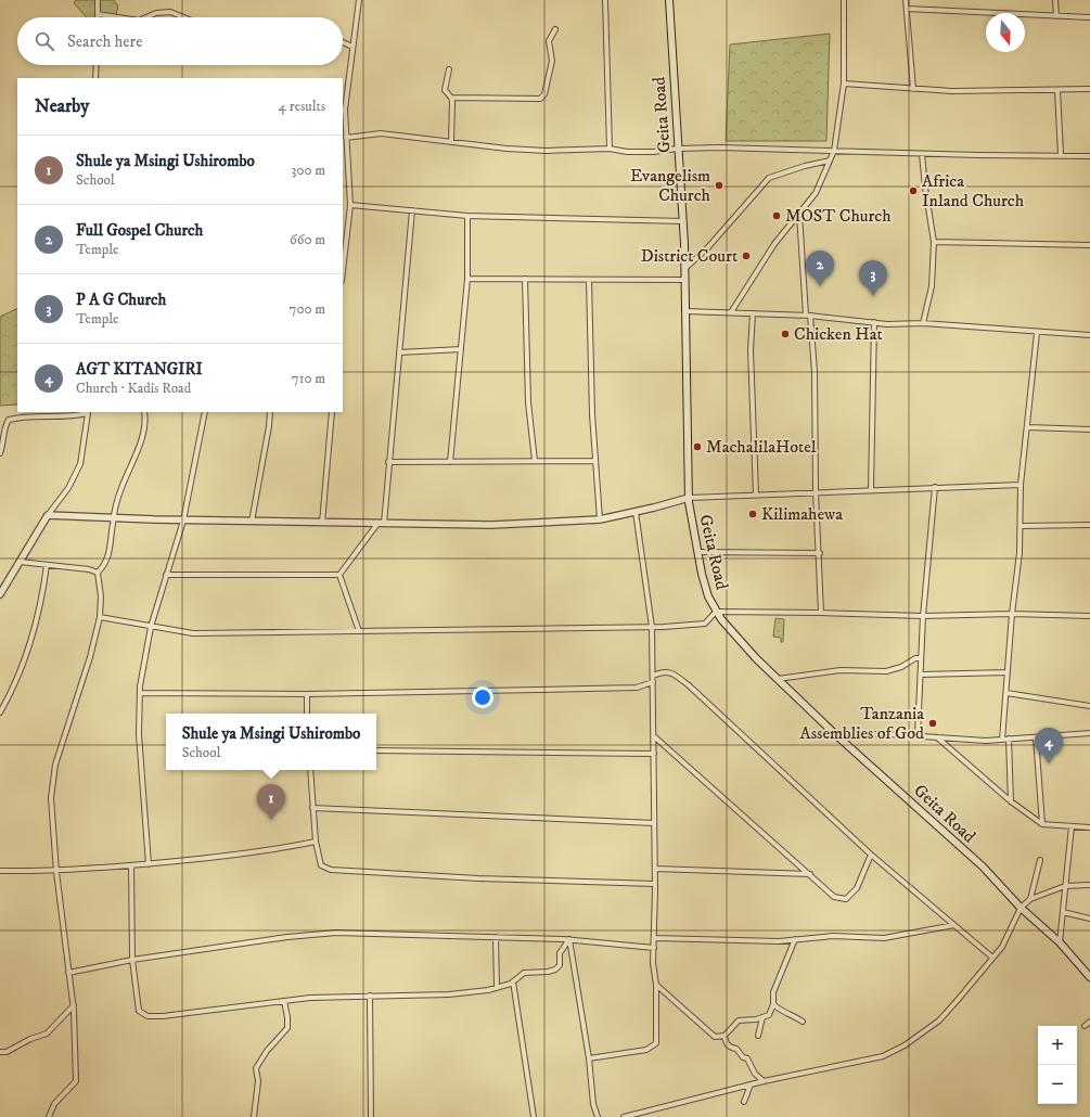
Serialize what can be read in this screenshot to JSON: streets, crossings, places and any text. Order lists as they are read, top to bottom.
{
  "streets": {
    "main road": ["Geita Road"]
  },
  "places": [
    "Evangelism Church",
    "Africa Inland Church",
    "MOST Church",
    "District Court",
    "Chicken Hat",
    "MachalilaHotel",
    "Kilimahewa",
    "Tanzania Assemblies of God"
  ],
  "north": "bottom",
  "page": {
    "search": "Search here",
    "heading": ["Nearby", "4 results"],
    "list": [
      {
        "mark": "1",
        "name": "Shule ya Msingi Ushirombo",
        "note": "School",
        "value": "300 m"
      },
      {
        "mark": "2",
        "name": "Full Gospel Church",
        "note": "Temple",
        "value": "660 m"
      },
      {
        "mark": "3",
        "name": "P A G Church",
        "note": "Temple",
        "value": "700 m"
      },
      {
        "mark": "4",
        "name": "AGT KITANGIRI",
        "note": "Church · Kadis Road",
        "value": "710 m"
      }
    ],
    "pins": [
      "2",
      "3",
      "4",
      "1"
    ],
    "popup": ["Shule ya Msingi Ushirombo", "School"],
    "map_buttons": ["+", "−"]
  }
}
